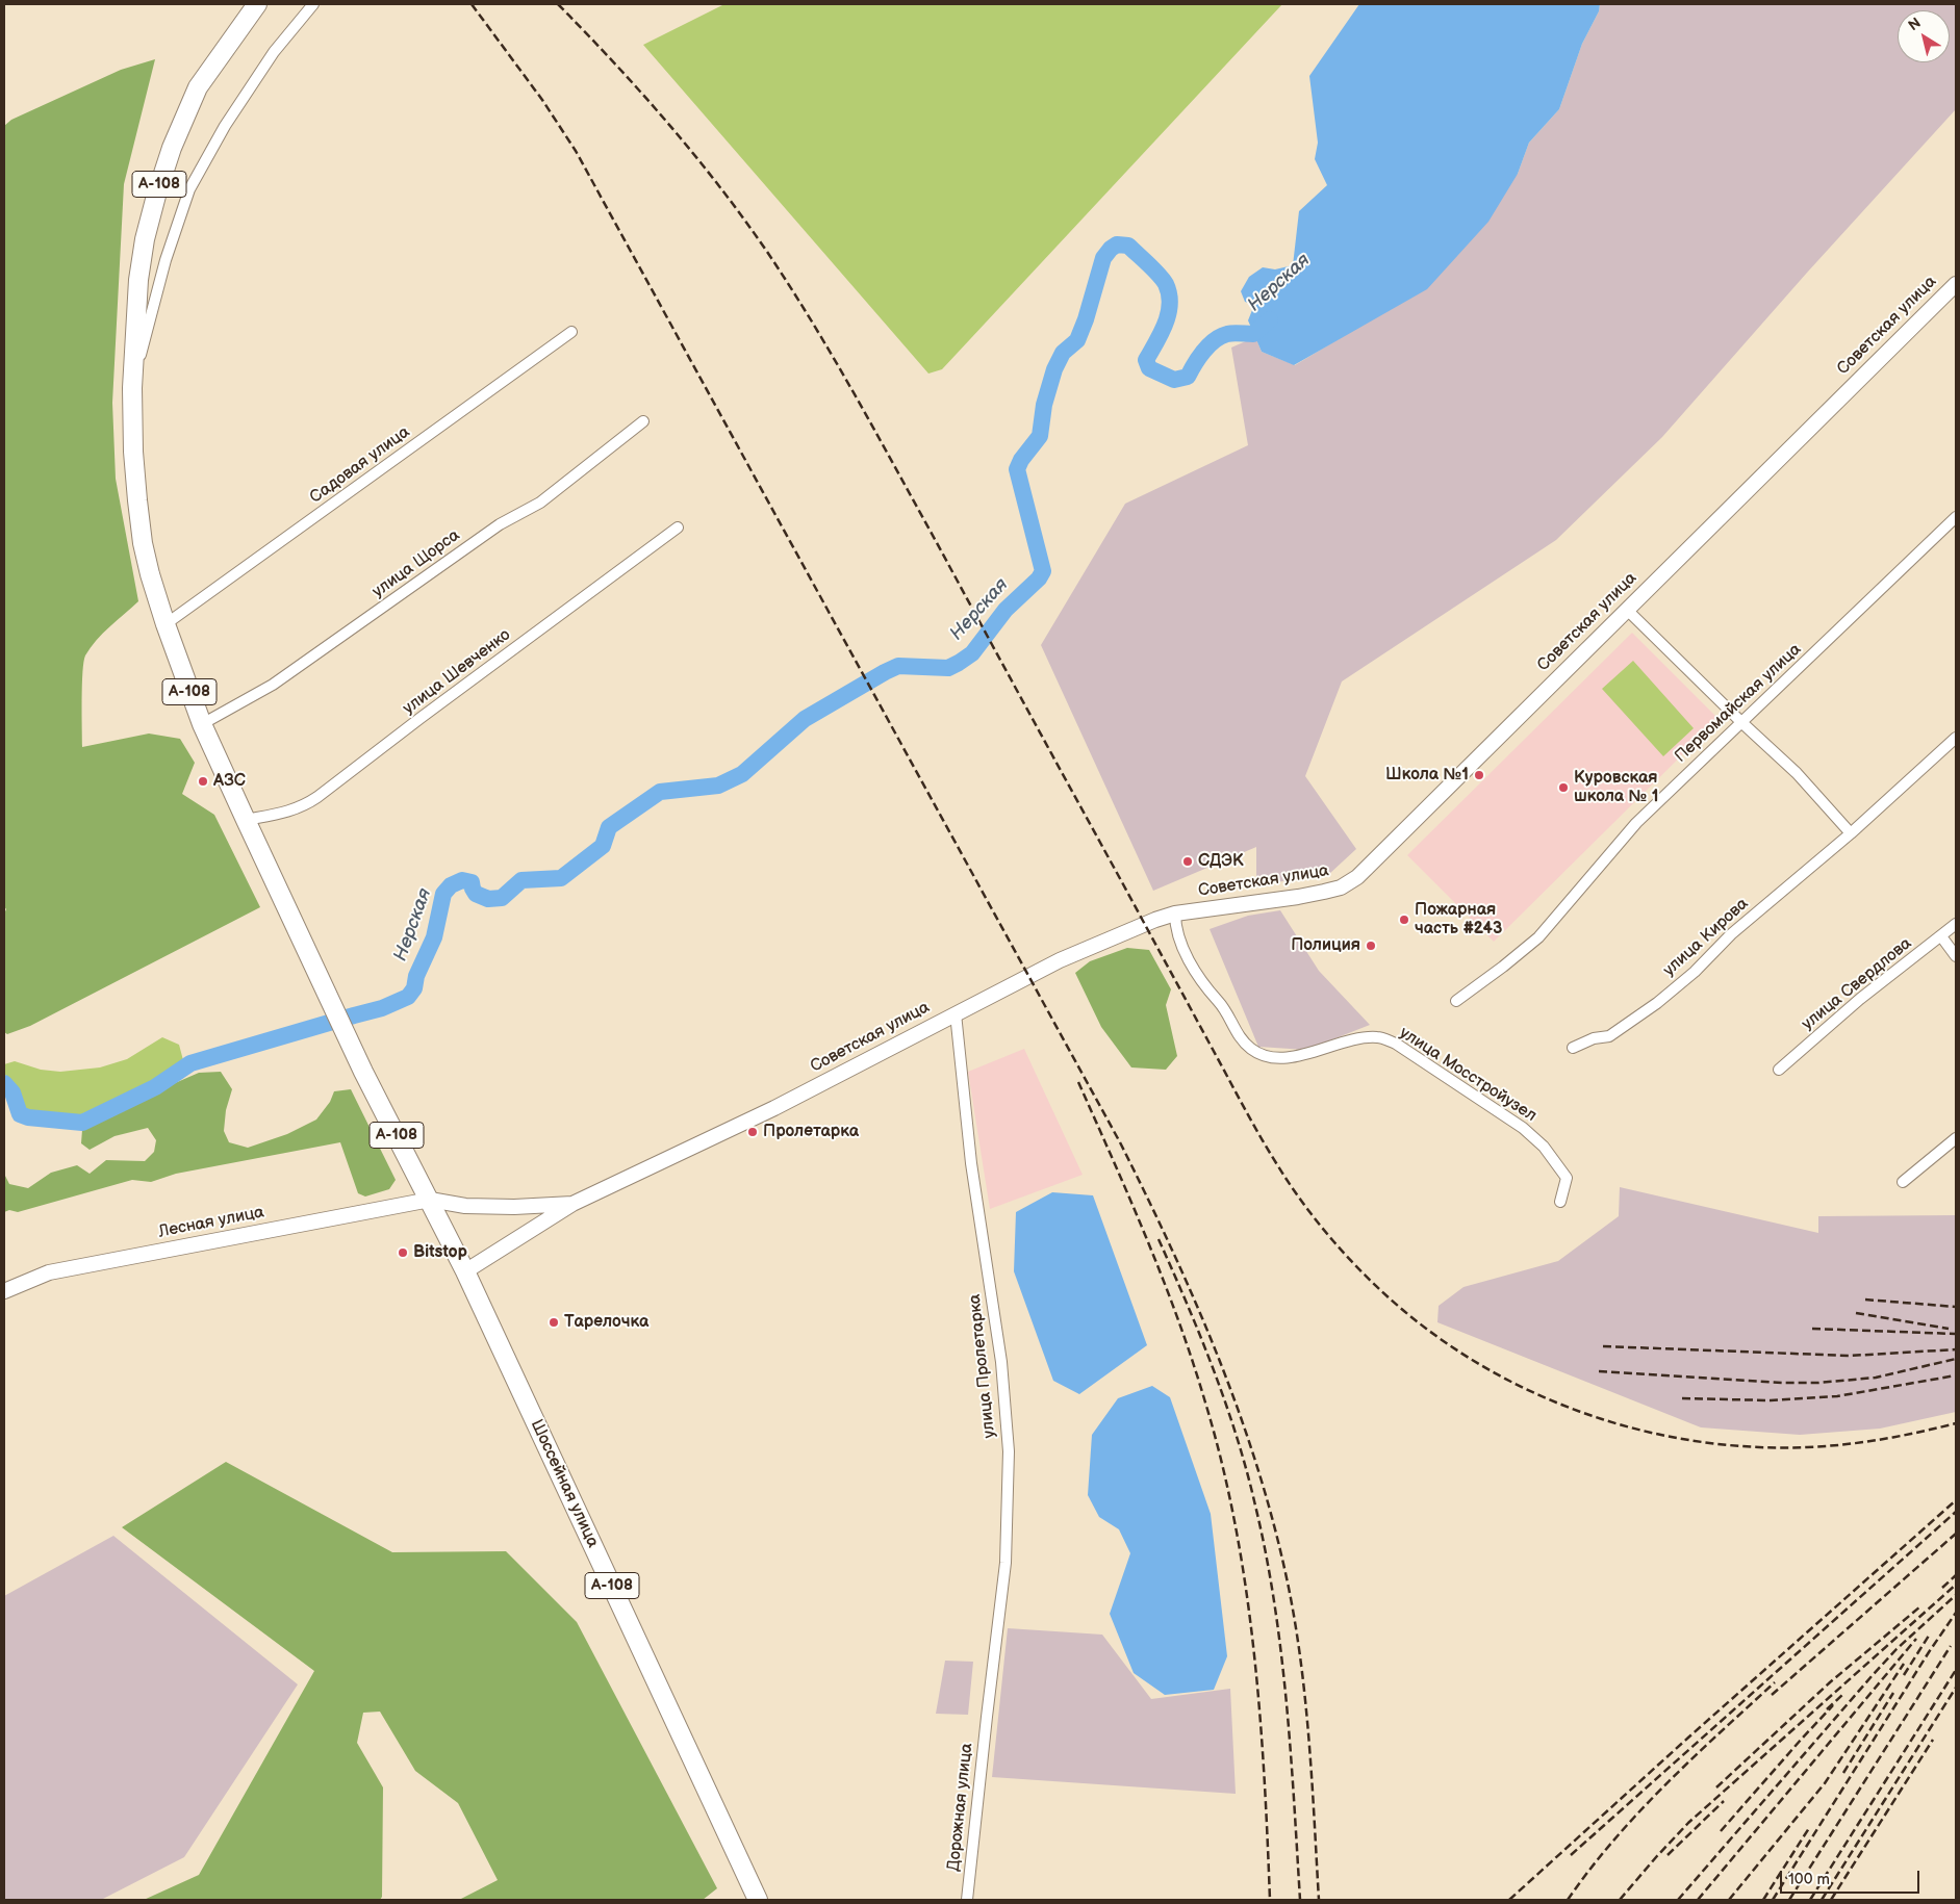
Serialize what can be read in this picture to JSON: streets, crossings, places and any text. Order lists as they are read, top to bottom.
{
  "streets": {
    "highway": ["А-108", "Шоссейная улица"],
    "street": [
      "Советская улица",
      "Садовая улица",
      "улица Щорса",
      "улица Шевченко",
      "Первомайская улица",
      "улица Кирова",
      "улица Свердлова",
      "улица Мосстройузел",
      "Лесная улица",
      "улица Пролетарка",
      "Дорожная улица"
    ]
  },
  "crossings": [
    ["А-108", "Садовая улица"],
    ["А-108", "улица Щорса"],
    ["А-108", "улица Шевченко"],
    ["А-108", "Шоссейная улица"],
    ["Советская улица", "улица Мосстройузел"],
    ["Советская улица", "Лесная улица"],
    ["Советская улица", "улица Пролетарка"],
    ["Советская улица", "Шоссейная улица"],
    ["улица Шевченко", "Шоссейная улица"],
    ["Лесная улица", "Шоссейная улица"],
    ["улица Пролетарка", "Дорожная улица"]
  ],
  "water": ["Нерская"],
  "places": [
    "Школа №1",
    "АЗС",
    "Куровская школа № 1",
    "СДЭК",
    "Пожарная часть #243",
    "Полиция",
    "Пролетарка",
    "Bitstop",
    "Тарелочка"
  ],
  "scale_bar": "100 m",
  "north": "top left"
}
